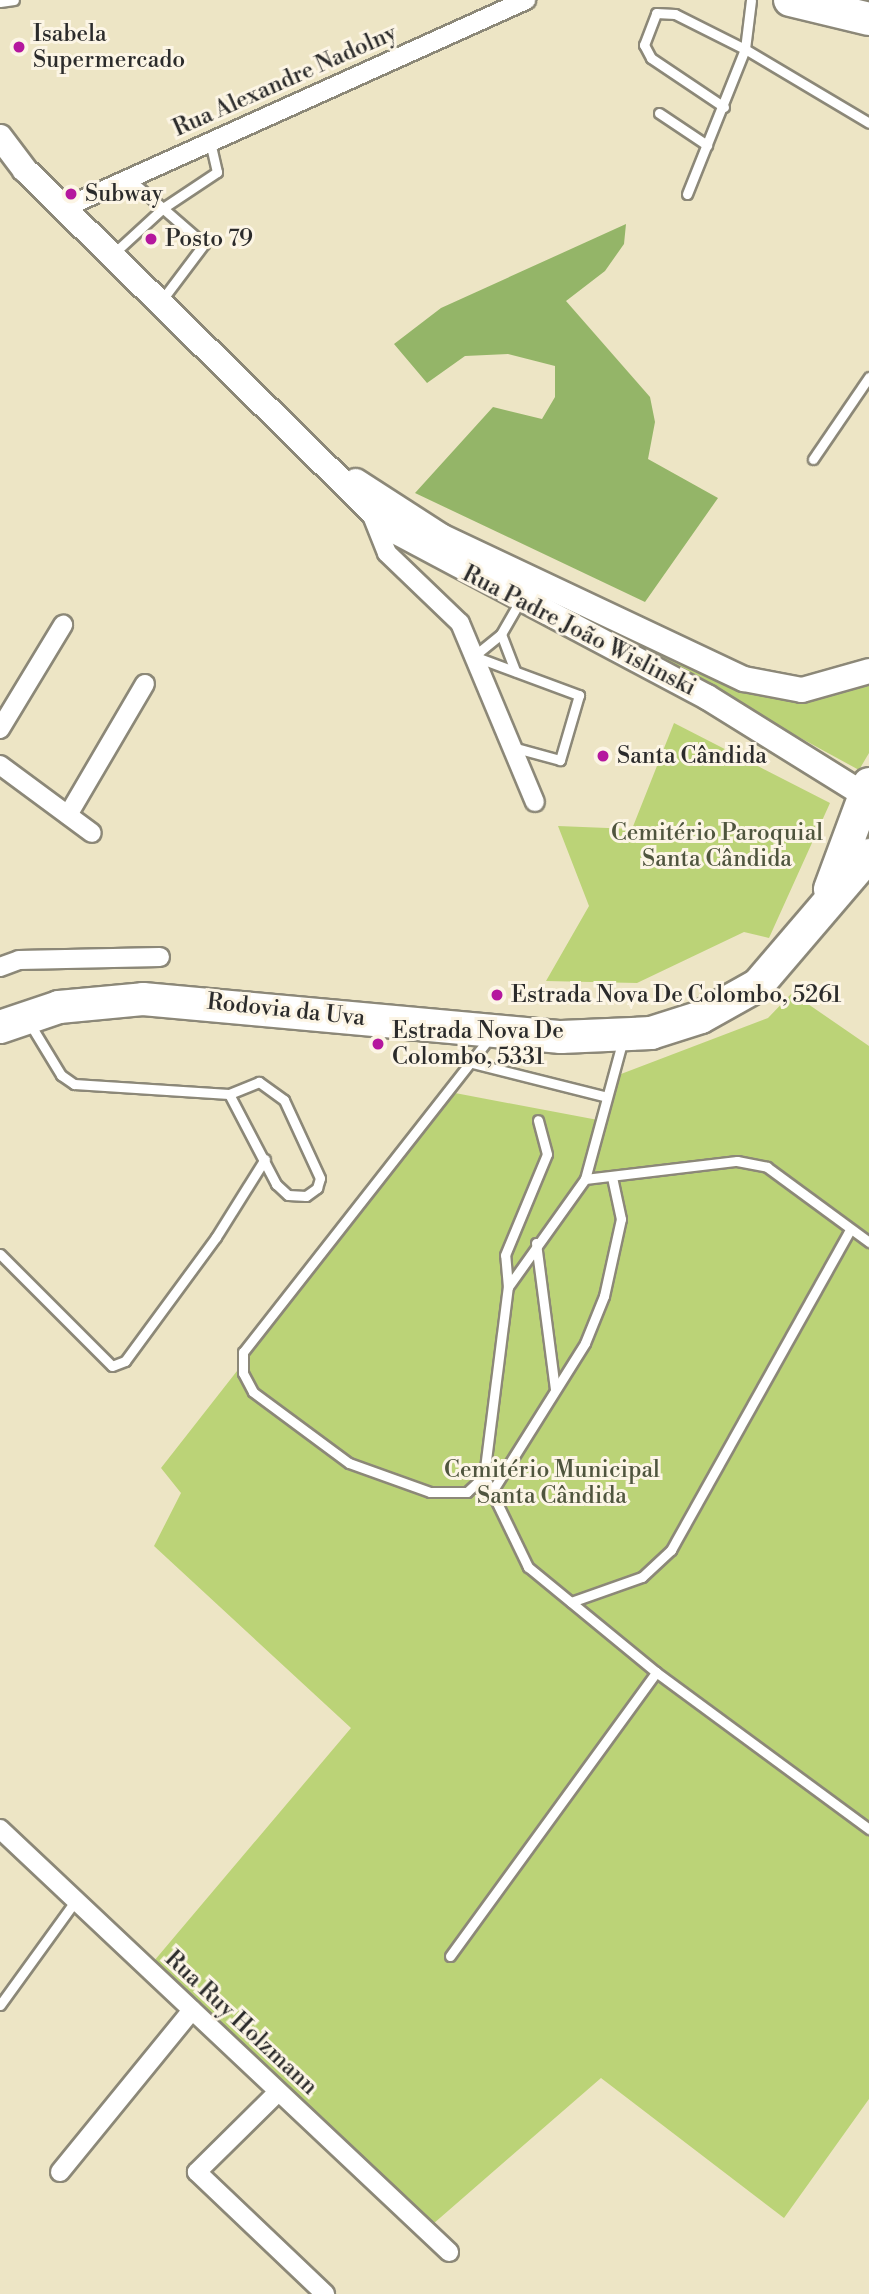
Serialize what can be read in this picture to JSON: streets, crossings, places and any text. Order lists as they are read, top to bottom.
{
  "streets": {
    "highway": ["Rodovia da Uva"],
    "main road": ["Rua Padre João Wislinski"],
    "street": ["Rua Alexandre Nadolny", "Rua Ruy Holzmann"]
  },
  "crossings": [
    ["Rua Alexandre Nadolny", "Rua Padre João Wislinski"],
    ["Rua Padre João Wislinski", "Rodovia da Uva"]
  ],
  "parks": ["Cemitério Paroquial Santa Cândida", "Cemitério Municipal Santa Cândida"],
  "places": [
    "Isabela Supermercado",
    "Subway",
    "Posto 79",
    "Santa Cândida",
    "Estrada Nova De Colombo, 5261",
    "Estrada Nova De Colombo, 5331"
  ]
}
